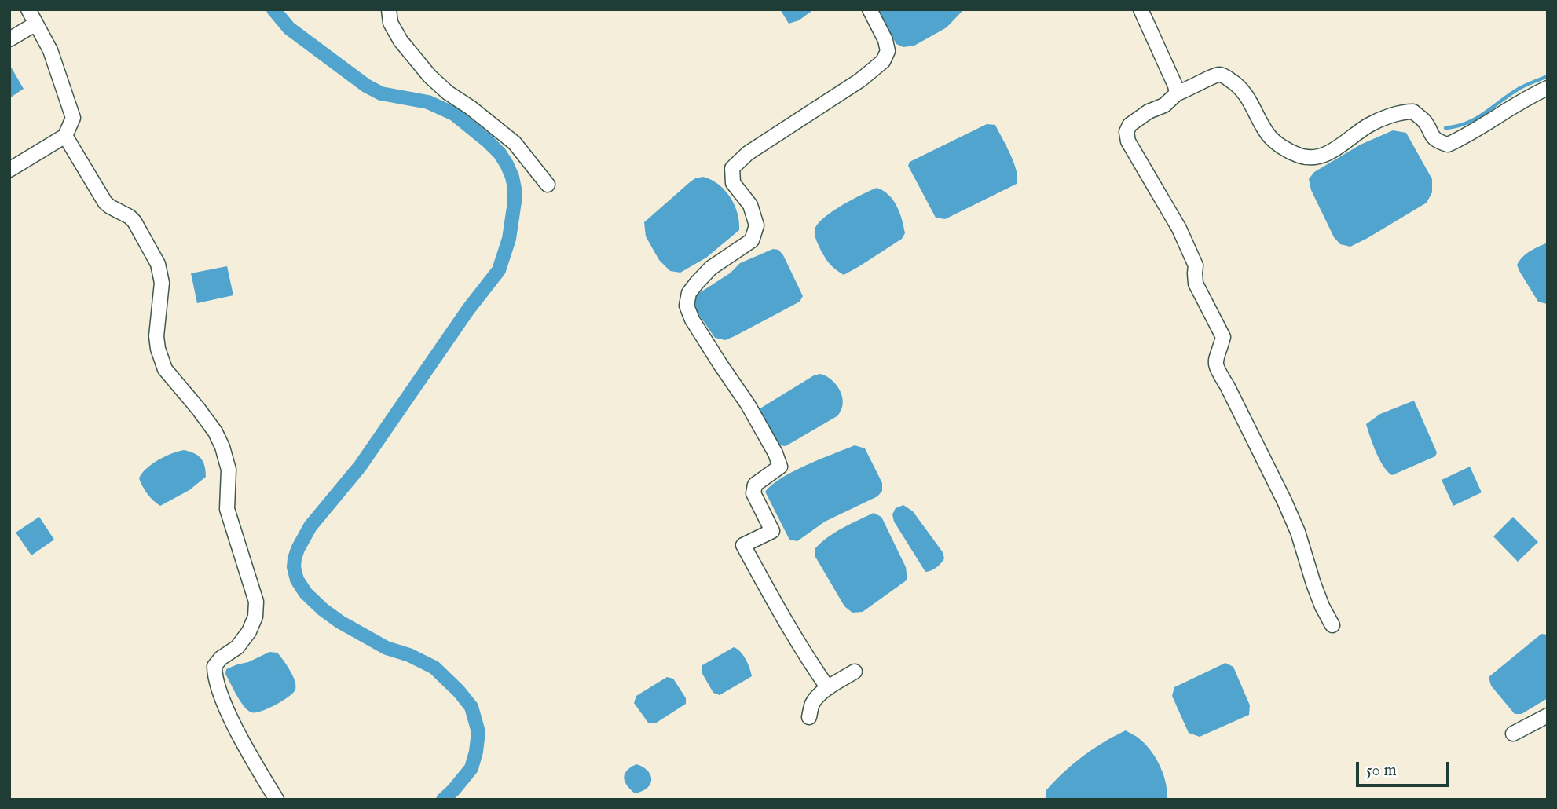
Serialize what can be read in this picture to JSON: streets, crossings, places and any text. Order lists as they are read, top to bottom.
{
  "scale_bar": "50 m"
}
